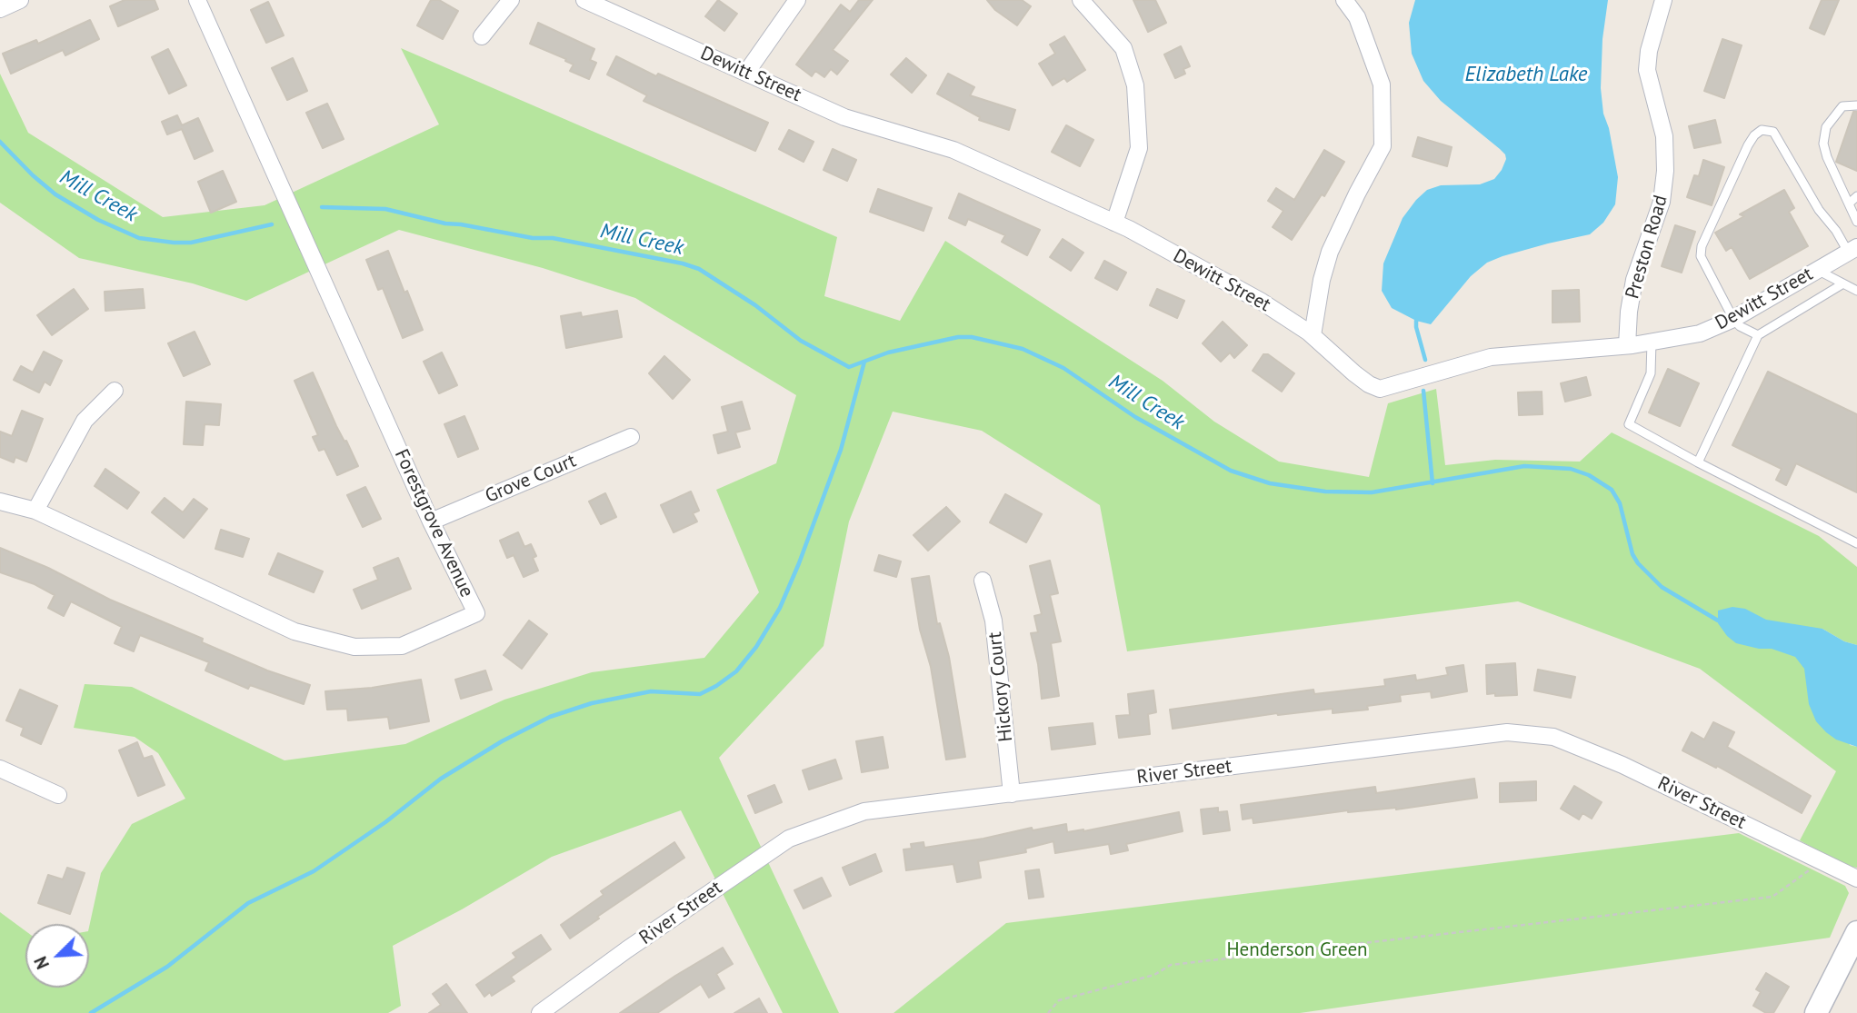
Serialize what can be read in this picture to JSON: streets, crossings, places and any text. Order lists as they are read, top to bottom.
{
  "streets": {
    "street": [
      "Dewitt Street",
      "Preston Road",
      "Grove Court",
      "Forestgrove Avenue",
      "Hickory Court",
      "River Street"
    ]
  },
  "crossings": [
    ["Dewitt Street", "Preston Road"],
    ["Grove Court", "Forestgrove Avenue"],
    ["Hickory Court", "River Street"]
  ],
  "water": ["Elizabeth Lake", "Mill Creek"],
  "parks": ["Henderson Green"],
  "north": "bottom left"
}
